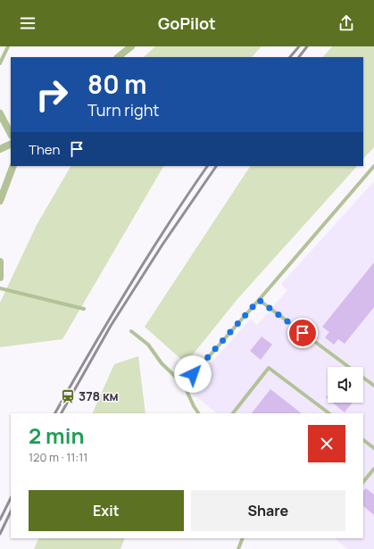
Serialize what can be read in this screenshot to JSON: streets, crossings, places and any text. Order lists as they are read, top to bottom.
{
  "places": {
    "station": ["378 км"]
  },
  "page": {
    "header": "GoPilot",
    "turn": ["80 m", "Turn right"],
    "then": "Then",
    "heading": ["2 min", "120 m · 11:11"],
    "buttons": ["Exit", "Share"]
  }
}
